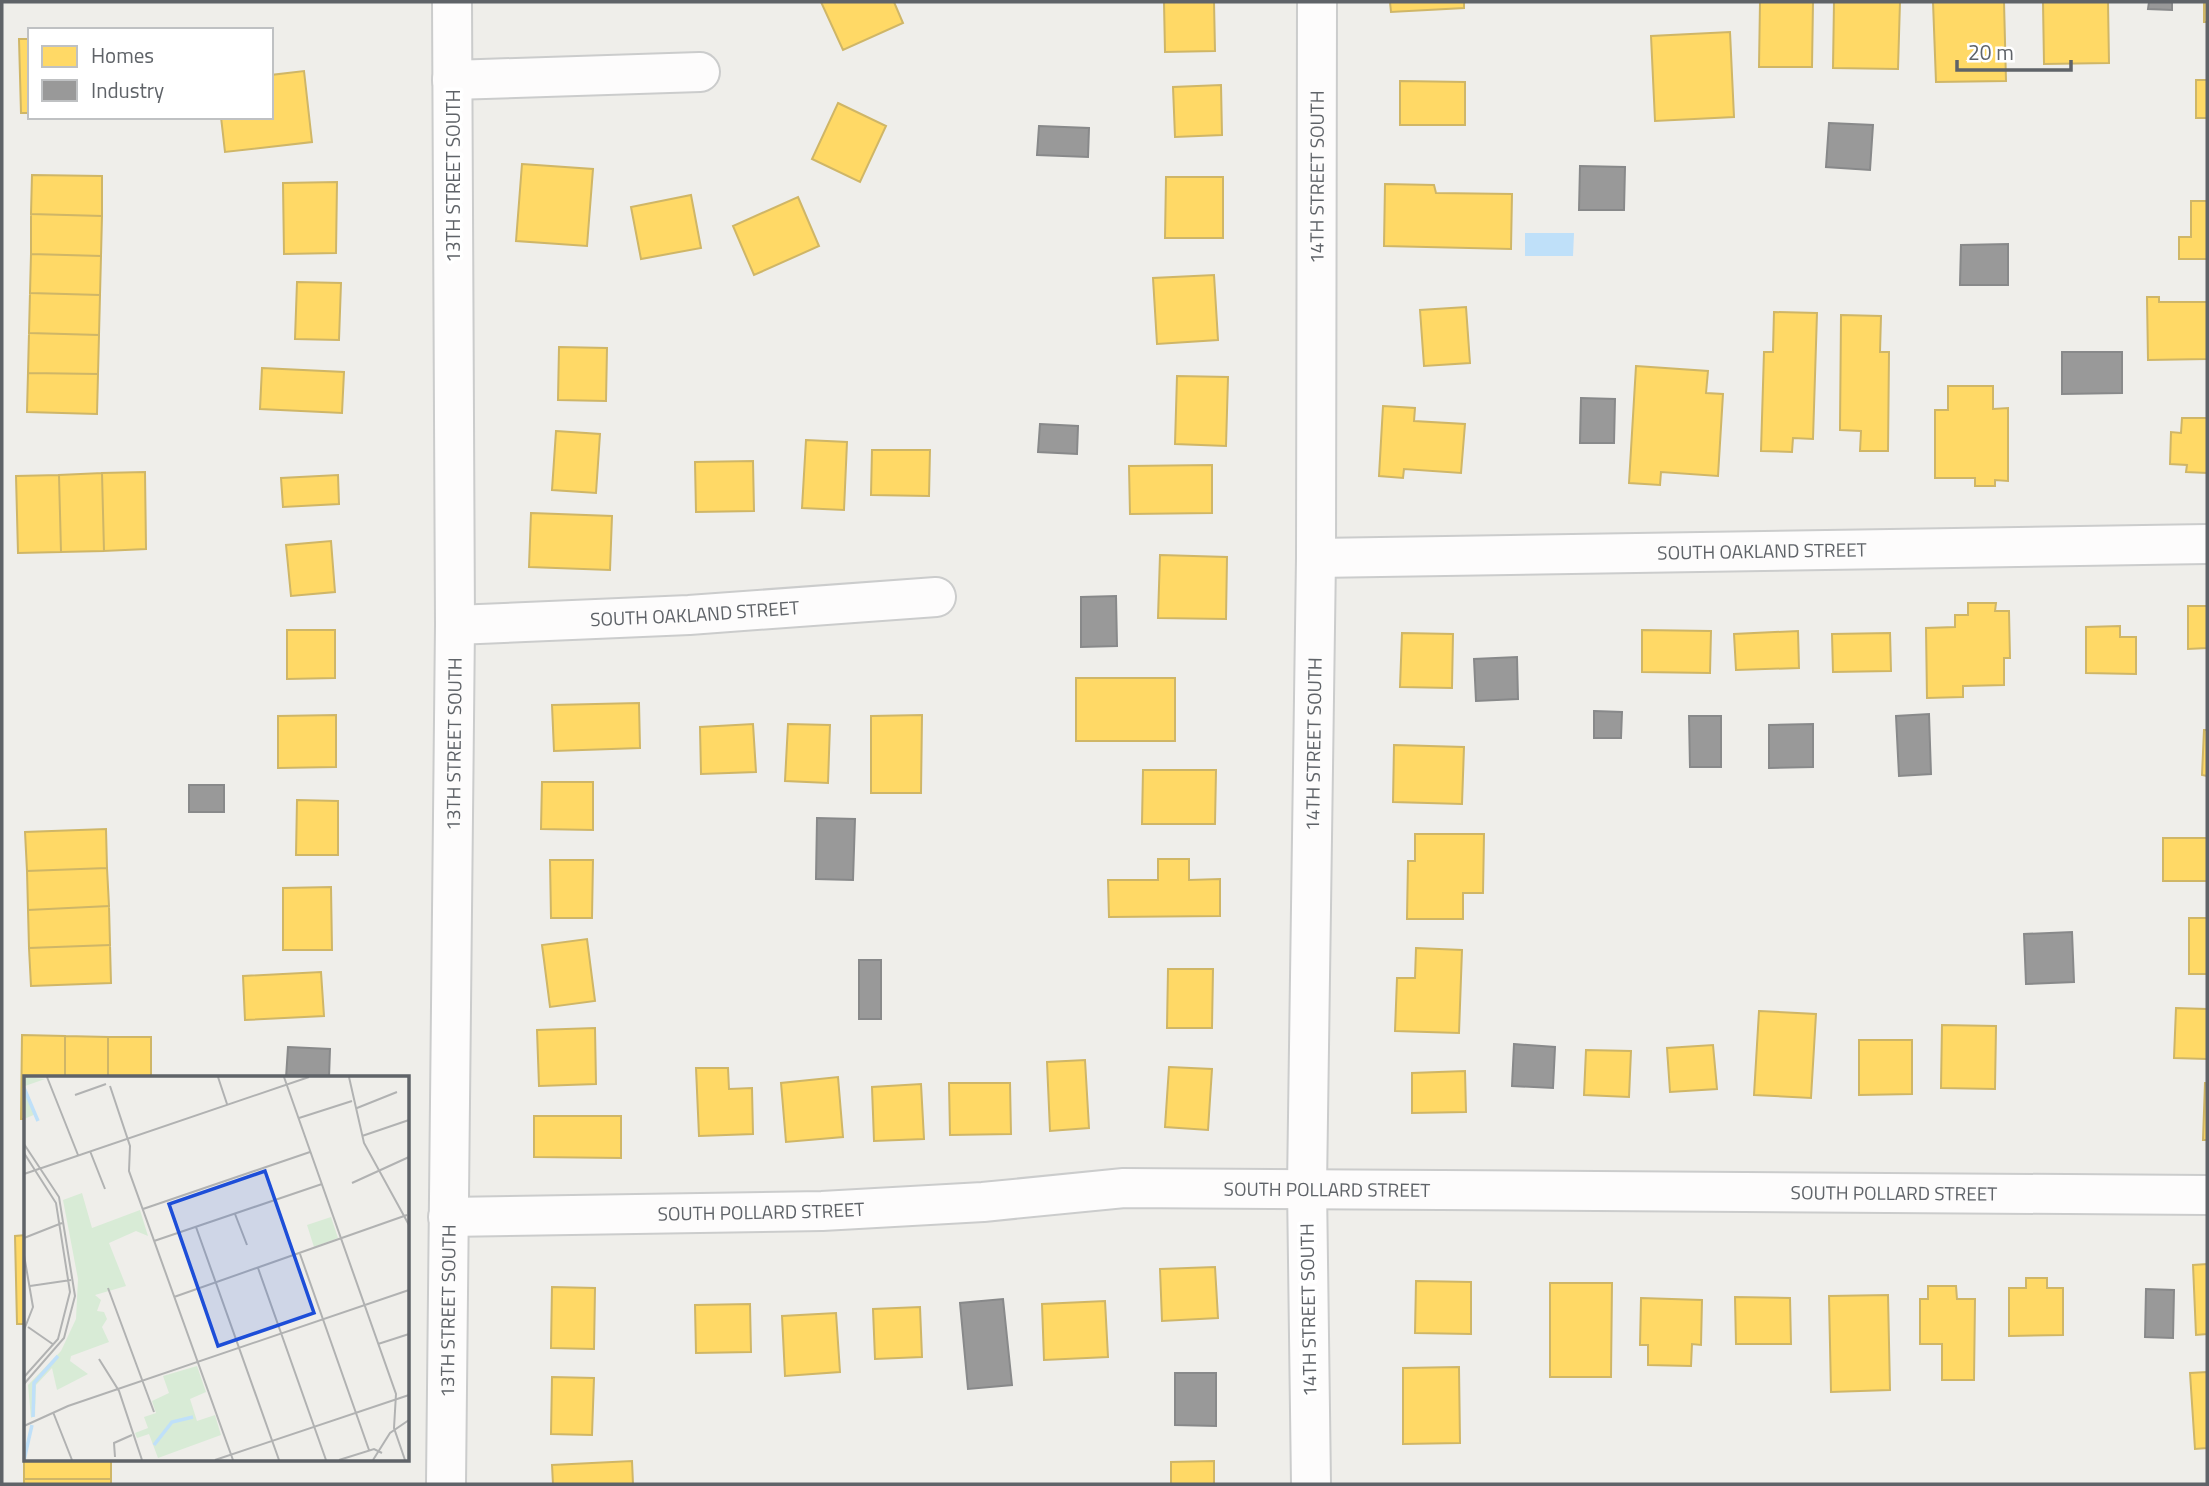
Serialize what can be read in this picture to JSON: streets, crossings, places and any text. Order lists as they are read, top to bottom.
{
  "streets": {
    "street": [
      "13TH STREET SOUTH",
      "14TH STREET SOUTH",
      "SOUTH OAKLAND STREET",
      "SOUTH POLLARD STREET"
    ]
  },
  "crossings": [
    ["13TH STREET SOUTH", "SOUTH OAKLAND STREET"],
    ["13TH STREET SOUTH", "SOUTH POLLARD STREET"],
    ["14TH STREET SOUTH", "SOUTH OAKLAND STREET"],
    ["14TH STREET SOUTH", "SOUTH POLLARD STREET"]
  ],
  "legend": ["Homes", "Industry"],
  "scale_bar": "20 m"
}
